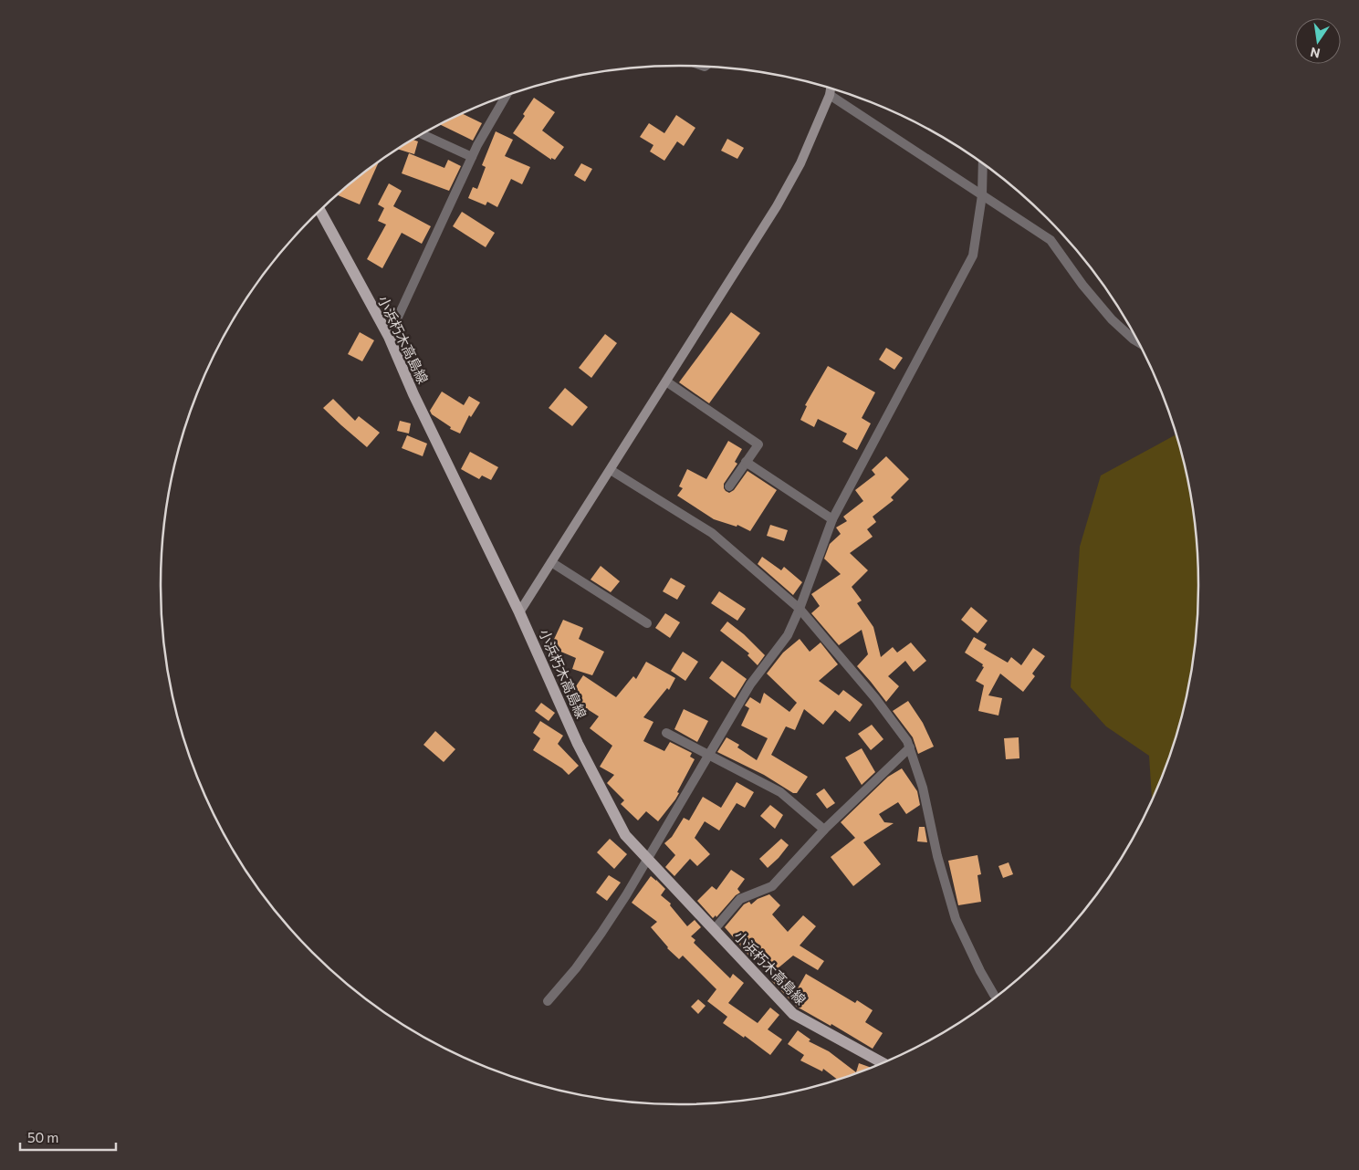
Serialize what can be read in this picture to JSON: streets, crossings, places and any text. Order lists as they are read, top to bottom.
{
  "streets": {
    "main road": ["小浜朽木高島線"]
  },
  "scale_bar": "50 m",
  "north": "bottom"
}
